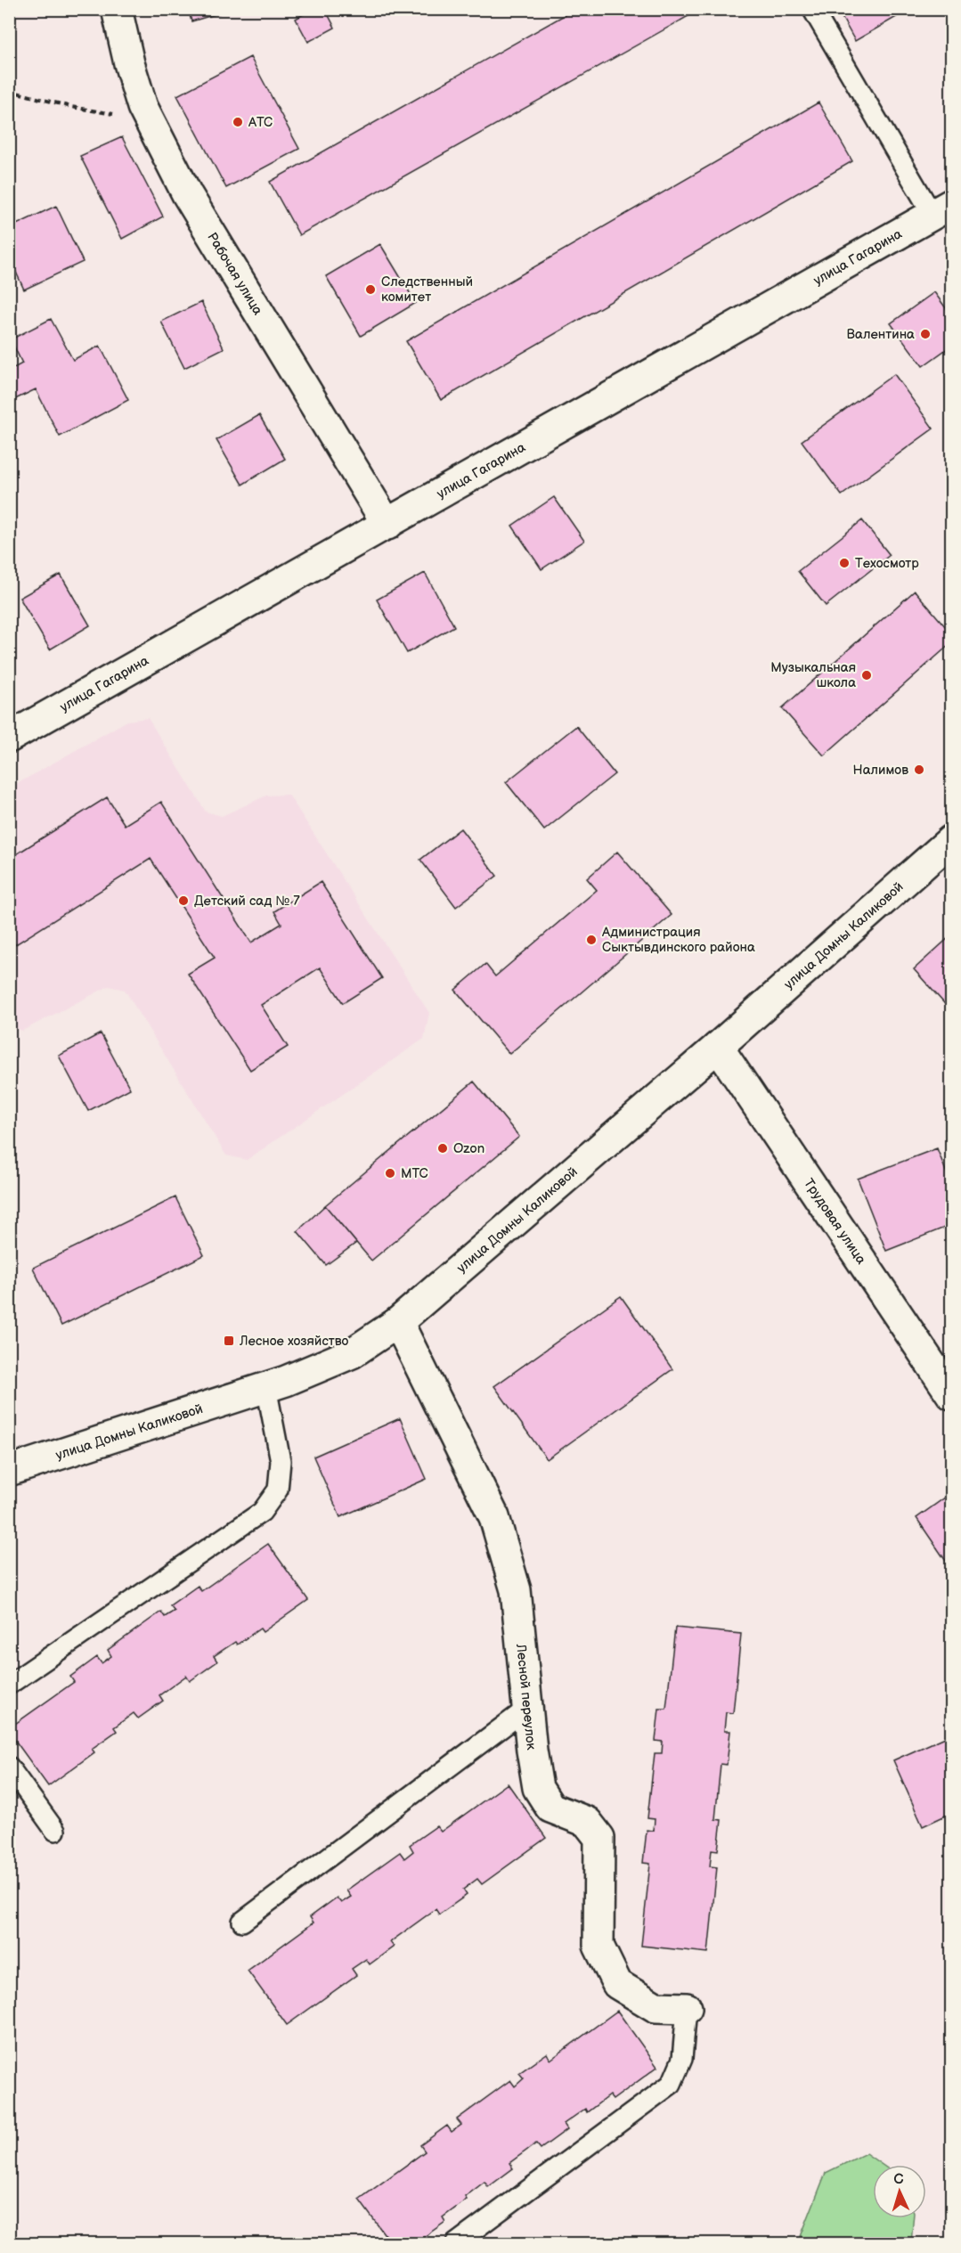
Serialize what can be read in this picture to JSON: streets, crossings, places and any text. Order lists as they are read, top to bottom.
{
  "streets": {
    "street": [
      "улица Гагарина",
      "Рабочая улица",
      "улица Домны Каликовой",
      "Трудовая улица",
      "Лесной переулок"
    ]
  },
  "crossings": [
    ["улица Гагарина", "Рабочая улица"],
    ["улица Домны Каликовой", "Трудовая улица"],
    ["улица Домны Каликовой", "Лесной переулок"]
  ],
  "places": {
    "other": [
      "АТС",
      "Следственный комитет",
      "Валентина",
      "Техосмотр",
      "Музыкальная школа",
      "Налимов",
      "Детский сад № 7",
      "Администрация Сыктывдинского района",
      "Ozon",
      "МТС"
    ],
    "transit": ["Лесное хозяйство"]
  },
  "north": "top"
}
